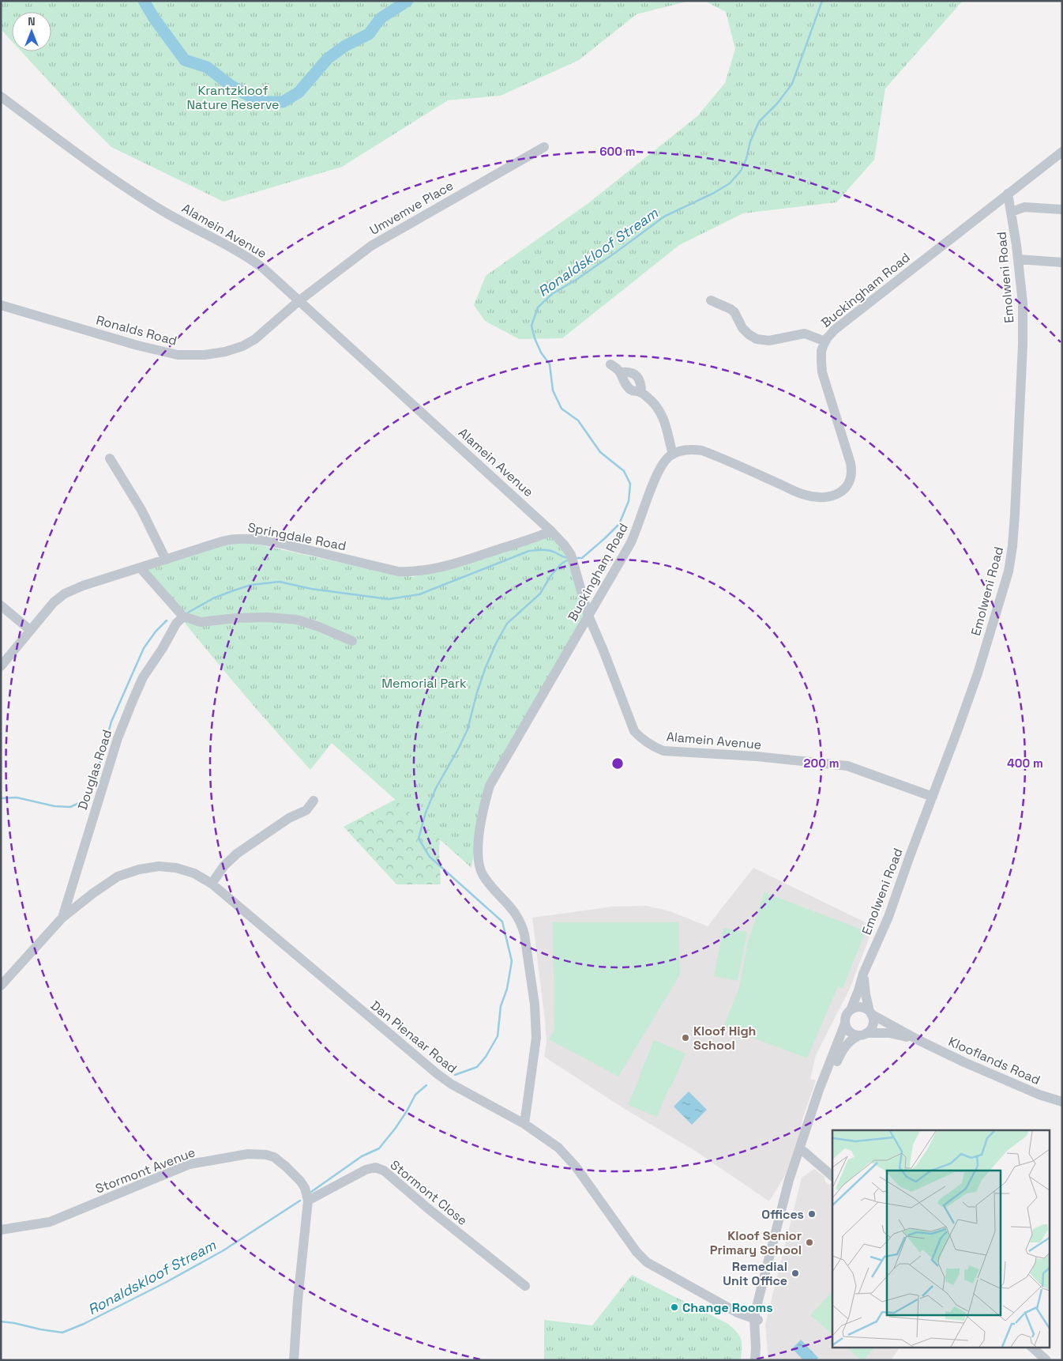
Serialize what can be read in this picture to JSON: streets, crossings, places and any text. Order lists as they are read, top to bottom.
{
  "streets": {
    "street": [
      "Umvemve Place",
      "Alamein Avenue",
      "Emolweni Road",
      "Buckingham Road",
      "Ronalds Road",
      "Springdale Road",
      "Douglas Road",
      "Dan Pienaar Road",
      "Klooflands Road",
      "Stormont Avenue",
      "Stormont Close"
    ]
  },
  "crossings": [
    ["Umvemve Place", "Alamein Avenue"],
    ["Umvemve Place", "Ronalds Road"],
    ["Alamein Avenue", "Emolweni Road"],
    ["Alamein Avenue", "Buckingham Road"],
    ["Alamein Avenue", "Ronalds Road"],
    ["Alamein Avenue", "Springdale Road"],
    ["Emolweni Road", "Buckingham Road"],
    ["Emolweni Road", "Klooflands Road"],
    ["Buckingham Road", "Dan Pienaar Road"],
    ["Douglas Road", "Dan Pienaar Road"],
    ["Stormont Avenue", "Stormont Close"]
  ],
  "water": ["Ronaldskloof Stream"],
  "parks": ["Krantzkloof Nature Reserve", "Memorial Park"],
  "places": [
    "Kloof High School",
    "Offices",
    "Kloof Senior Primary School",
    "Remedial Unit Office",
    "Change Rooms"
  ],
  "north": "top",
  "rings": ["600 m", "200 m", "400 m"]
}
